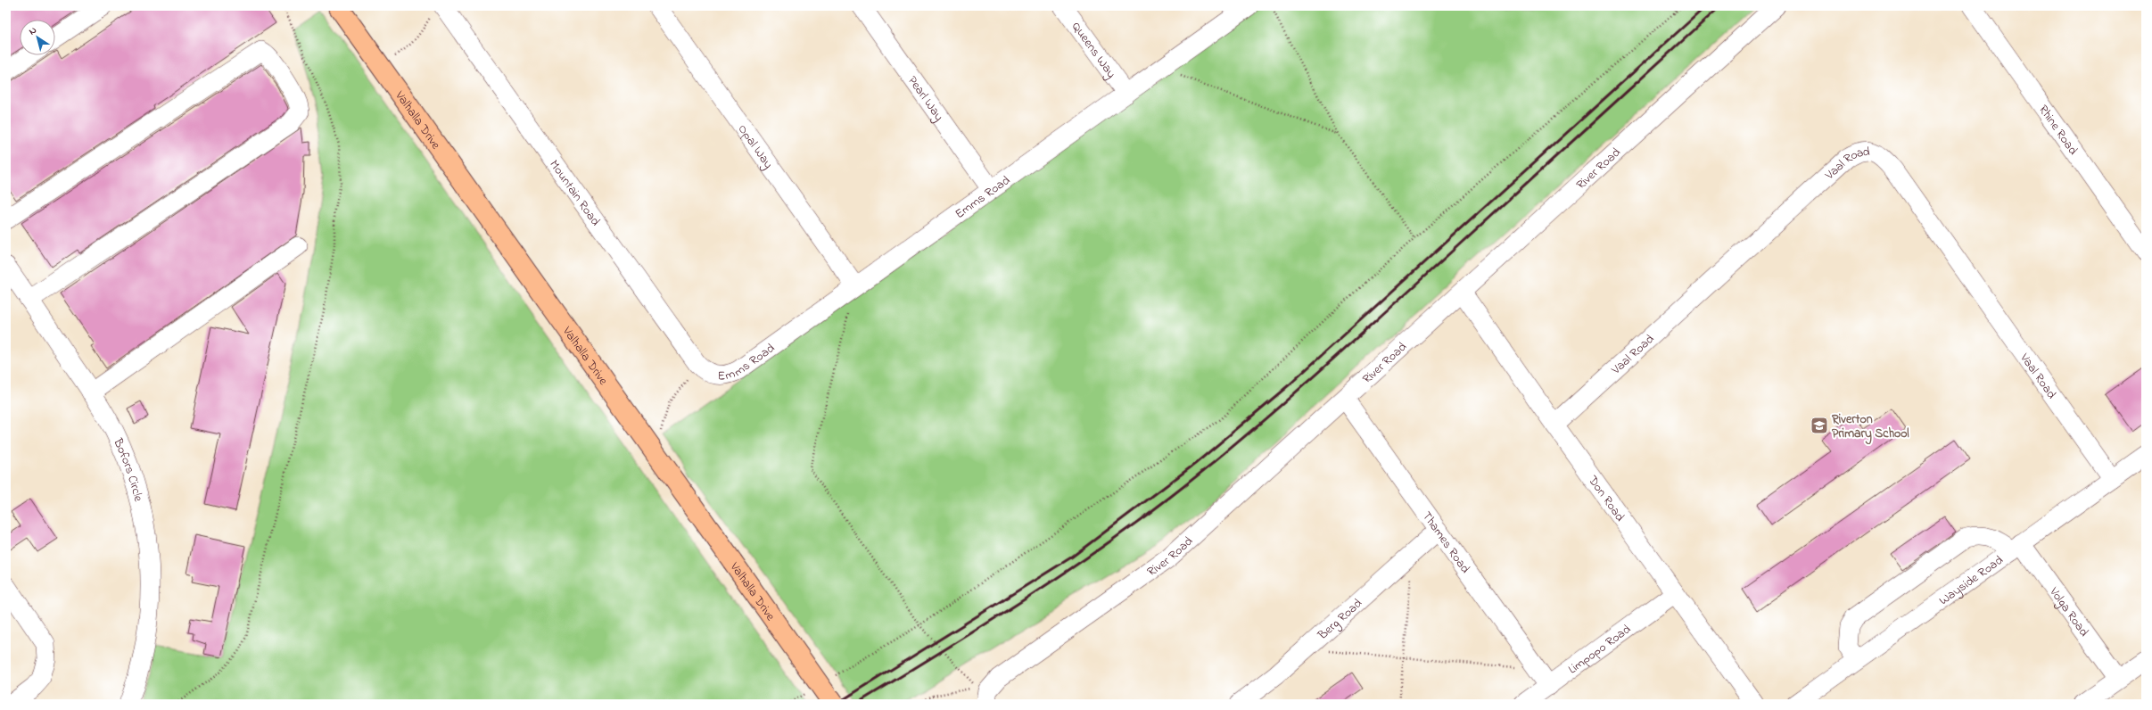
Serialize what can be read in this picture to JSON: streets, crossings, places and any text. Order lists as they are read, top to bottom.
{
  "streets": {
    "main road": ["Valhalla Drive"],
    "street": [
      "Queens Way",
      "Pearl Way",
      "Rhine Road",
      "Opal Way",
      "Vaal Road",
      "River Road",
      "Mountain Road",
      "Emms Road",
      "Bofors Circle",
      "Don Road",
      "Thames Road",
      "Wayside Road",
      "Volga Road",
      "Berg Road",
      "Limpopo Road"
    ]
  },
  "crossings": [
    ["Queens Way", "Emms Road"],
    ["Pearl Way", "Emms Road"],
    ["Opal Way", "Emms Road"],
    ["Vaal Road", "Don Road"],
    ["Vaal Road", "Wayside Road"],
    ["River Road", "Don Road"],
    ["River Road", "Thames Road"],
    ["Mountain Road", "Emms Road"],
    ["Don Road", "Limpopo Road"],
    ["Thames Road", "Berg Road"],
    ["Thames Road", "Limpopo Road"],
    ["Wayside Road", "Volga Road"]
  ],
  "places": {
    "school or university": ["Riverton Primary School"]
  },
  "north": "top left"
}
